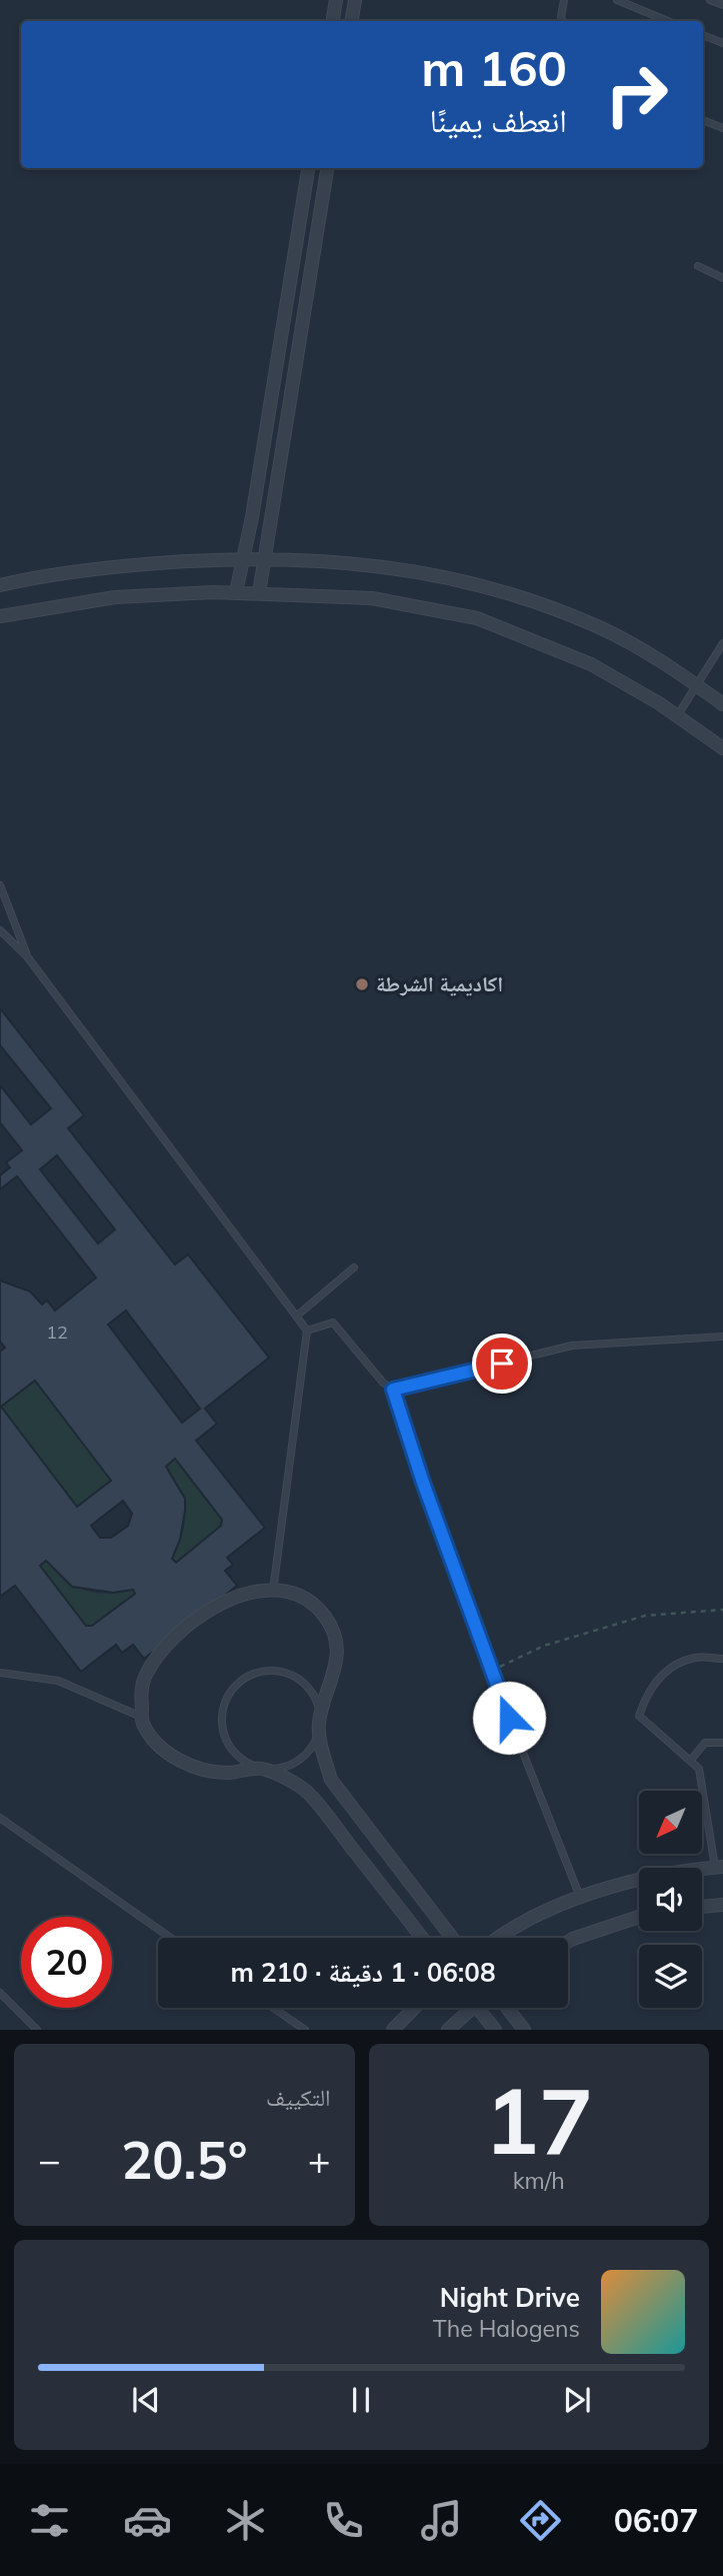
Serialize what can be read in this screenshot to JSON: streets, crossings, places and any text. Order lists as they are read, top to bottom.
{
  "places": ["اكاديمية الشرطة"],
  "house_numbers": ["12"],
  "north": "bottom left",
  "page": {
    "turn": ["160 m", "انعطف يمينًا"],
    "limit": "20",
    "trip": "06:08 · 1 دقيقة · 210 m",
    "tile": [
      ["17", "km/h"],
      "التكييف"
    ],
    "heat": ["−", "20.5°", "+"],
    "song": ["Night Drive", "The Halogens"],
    "tabs": "06:07"
  }
}
